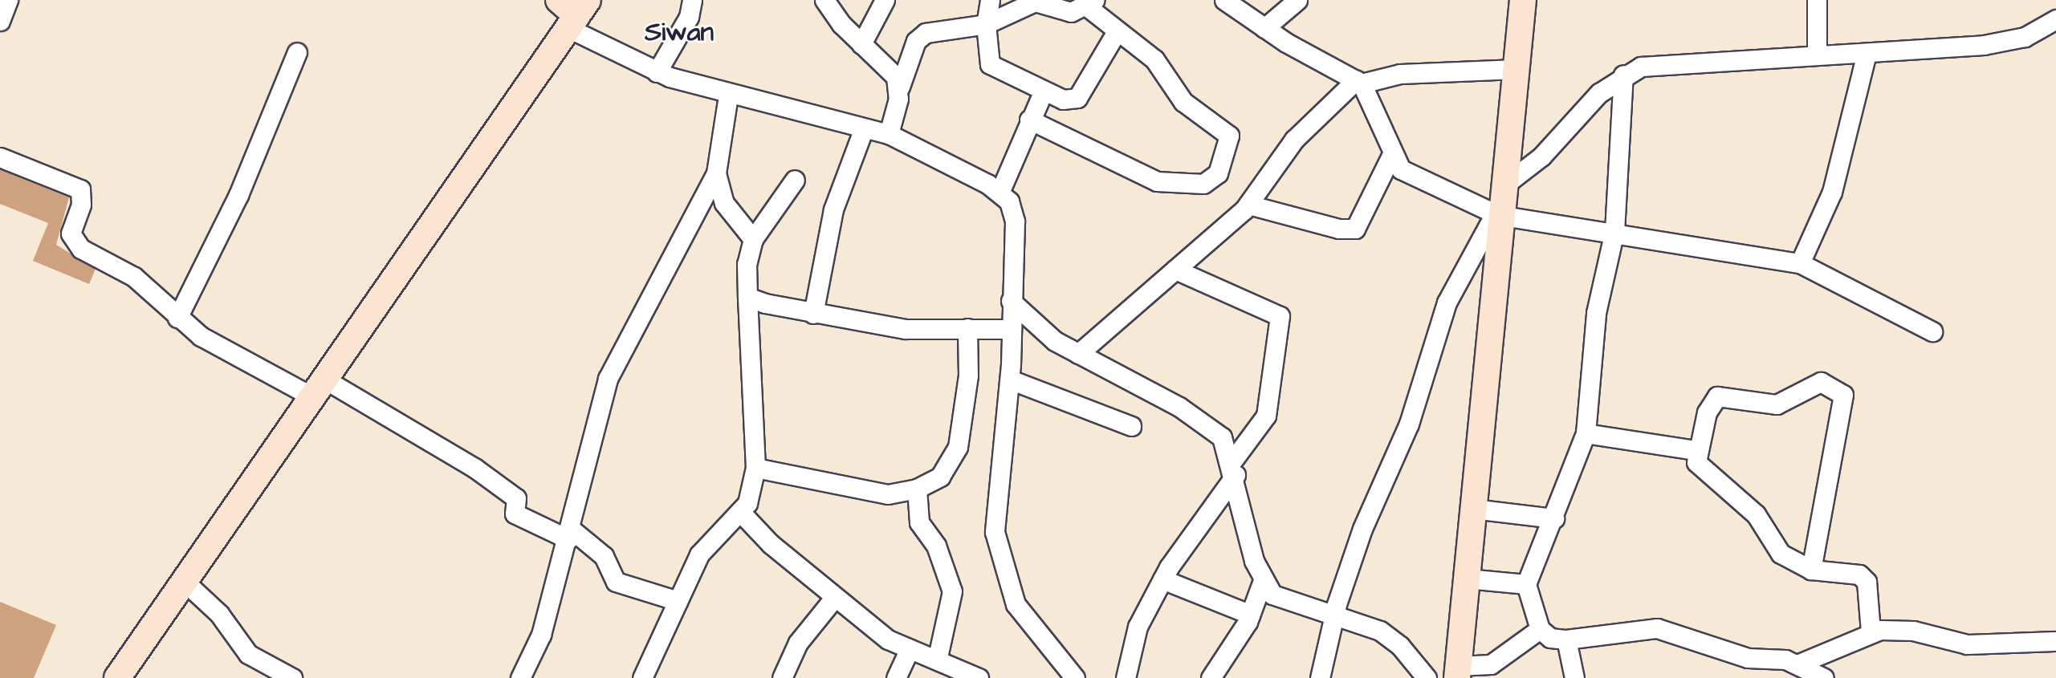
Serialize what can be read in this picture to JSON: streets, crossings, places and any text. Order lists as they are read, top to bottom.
{
  "districts": ["Siwan"]
}
